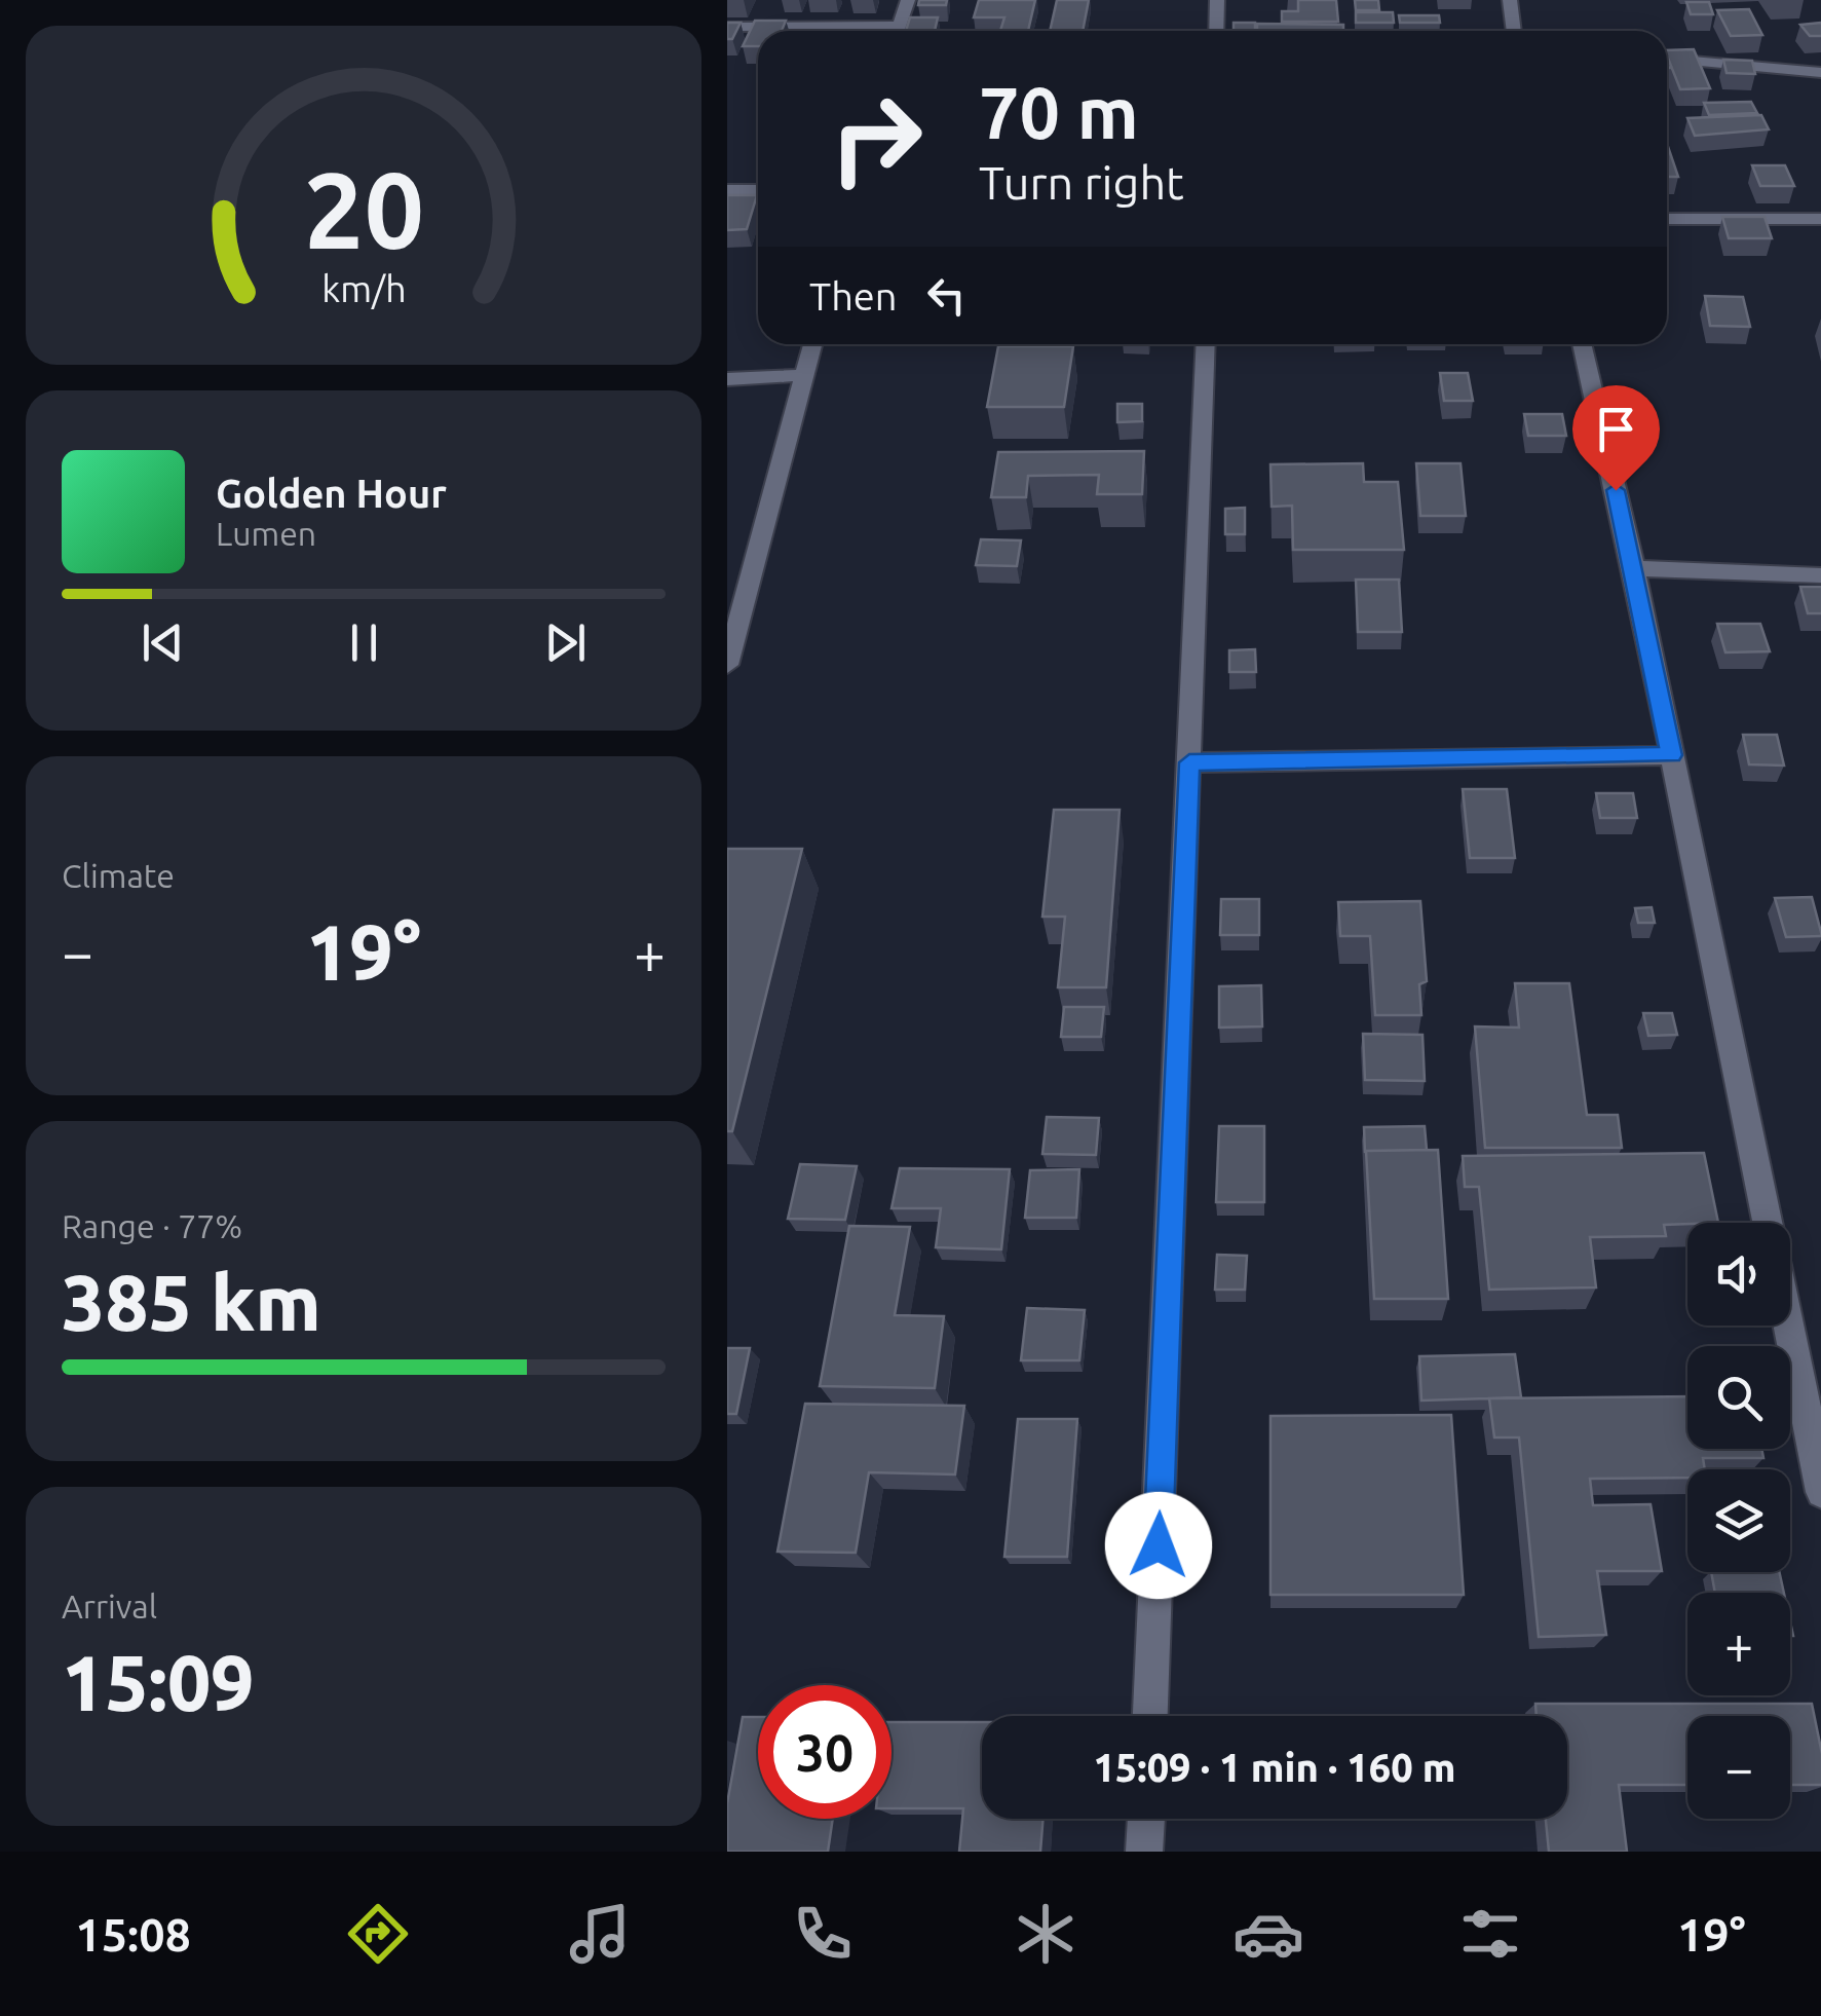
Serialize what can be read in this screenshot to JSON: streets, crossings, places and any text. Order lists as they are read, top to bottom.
{
  "page": {
    "turn": ["70 m", "Turn right"],
    "then": "Then",
    "song": ["Golden Hour", "Lumen"],
    "tile": [
      "Climate",
      ["Range · 77%", "385 km"],
      ["Arrival", "15:09"]
    ],
    "heat": ["−", "19°", "+"],
    "map_buttons": ["+", "−"],
    "limit": "30",
    "trip": "15:09 · 1 min · 160 m",
    "tabs": ["15:08", "19°"],
    "gauge": ["20", "km/h"]
  }
}
